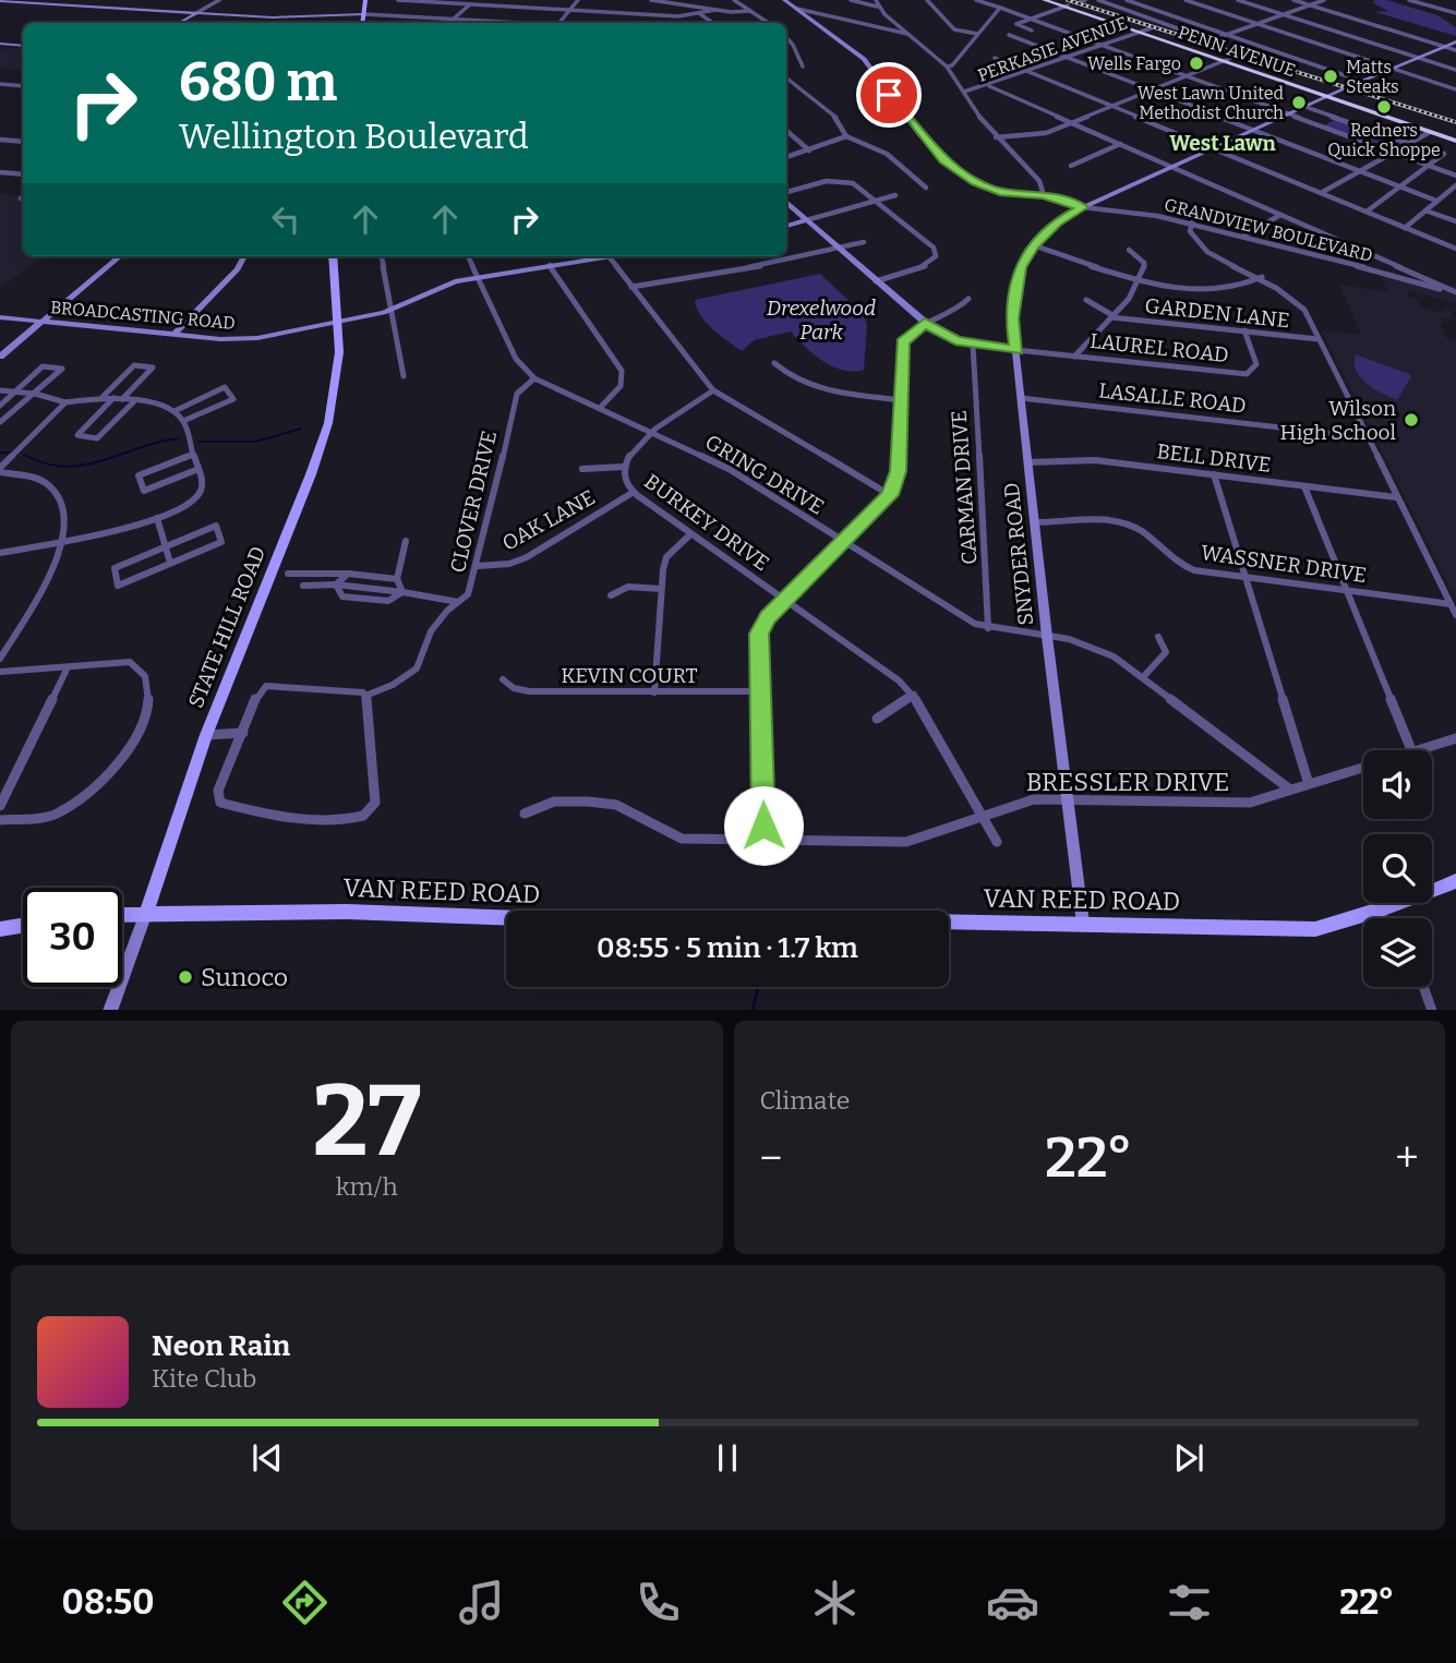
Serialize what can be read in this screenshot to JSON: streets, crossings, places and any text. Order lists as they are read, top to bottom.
{
  "streets": {
    "highway": ["PENN AVENUE"],
    "main road": ["STATE HILL ROAD", "VAN REED ROAD"],
    "street": [
      "PERKASIE AVENUE",
      "GRANDVIEW BOULEVARD",
      "GARDEN LANE",
      "BROADCASTING ROAD",
      "LAUREL ROAD",
      "LASALLE ROAD",
      "BELL DRIVE",
      "GRING DRIVE",
      "CARMAN DRIVE",
      "CLOVER DRIVE",
      "OAK LANE",
      "BURKEY DRIVE",
      "SNYDER ROAD",
      "WASSNER DRIVE",
      "KEVIN COURT",
      "BRESSLER DRIVE"
    ]
  },
  "crossings": [
    ["PERKASIE AVENUE", "PENN AVENUE"],
    ["PENN AVENUE", "SNYDER ROAD"],
    ["GRANDVIEW BOULEVARD", "SNYDER ROAD"],
    ["GARDEN LANE", "LAUREL ROAD"],
    ["BROADCASTING ROAD", "GRING DRIVE"],
    ["BROADCASTING ROAD", "STATE HILL ROAD"],
    ["LAUREL ROAD", "SNYDER ROAD"],
    ["LASALLE ROAD", "SNYDER ROAD"],
    ["BELL DRIVE", "SNYDER ROAD"],
    ["GRING DRIVE", "CARMAN DRIVE"],
    ["GRING DRIVE", "CLOVER DRIVE"],
    ["GRING DRIVE", "BURKEY DRIVE"],
    ["GRING DRIVE", "SNYDER ROAD"],
    ["GRING DRIVE", "BRESSLER DRIVE"],
    ["CLOVER DRIVE", "OAK LANE"],
    ["OAK LANE", "BURKEY DRIVE"],
    ["BURKEY DRIVE", "BRESSLER DRIVE"],
    ["SNYDER ROAD", "WASSNER DRIVE"],
    ["SNYDER ROAD", "BRESSLER DRIVE"],
    ["SNYDER ROAD", "VAN REED ROAD"],
    ["STATE HILL ROAD", "VAN REED ROAD"]
  ],
  "districts": ["West Lawn"],
  "parks": ["Drexelwood Park"],
  "places": [
    "Wells Fargo",
    "Matts Steaks",
    "West Lawn United Methodist Church",
    "Redners Quick Shoppe",
    "Wilson High School",
    "Sunoco"
  ],
  "page": {
    "turn": ["680 m", "Wellington Boulevard"],
    "limit": "30",
    "trip": "08:55 · 5 min · 1.7 km",
    "tile": [
      ["27", "km/h"],
      "Climate"
    ],
    "heat": ["−", "22°", "+"],
    "song": ["Neon Rain", "Kite Club"],
    "tabs": ["08:50", "22°"]
  }
}
